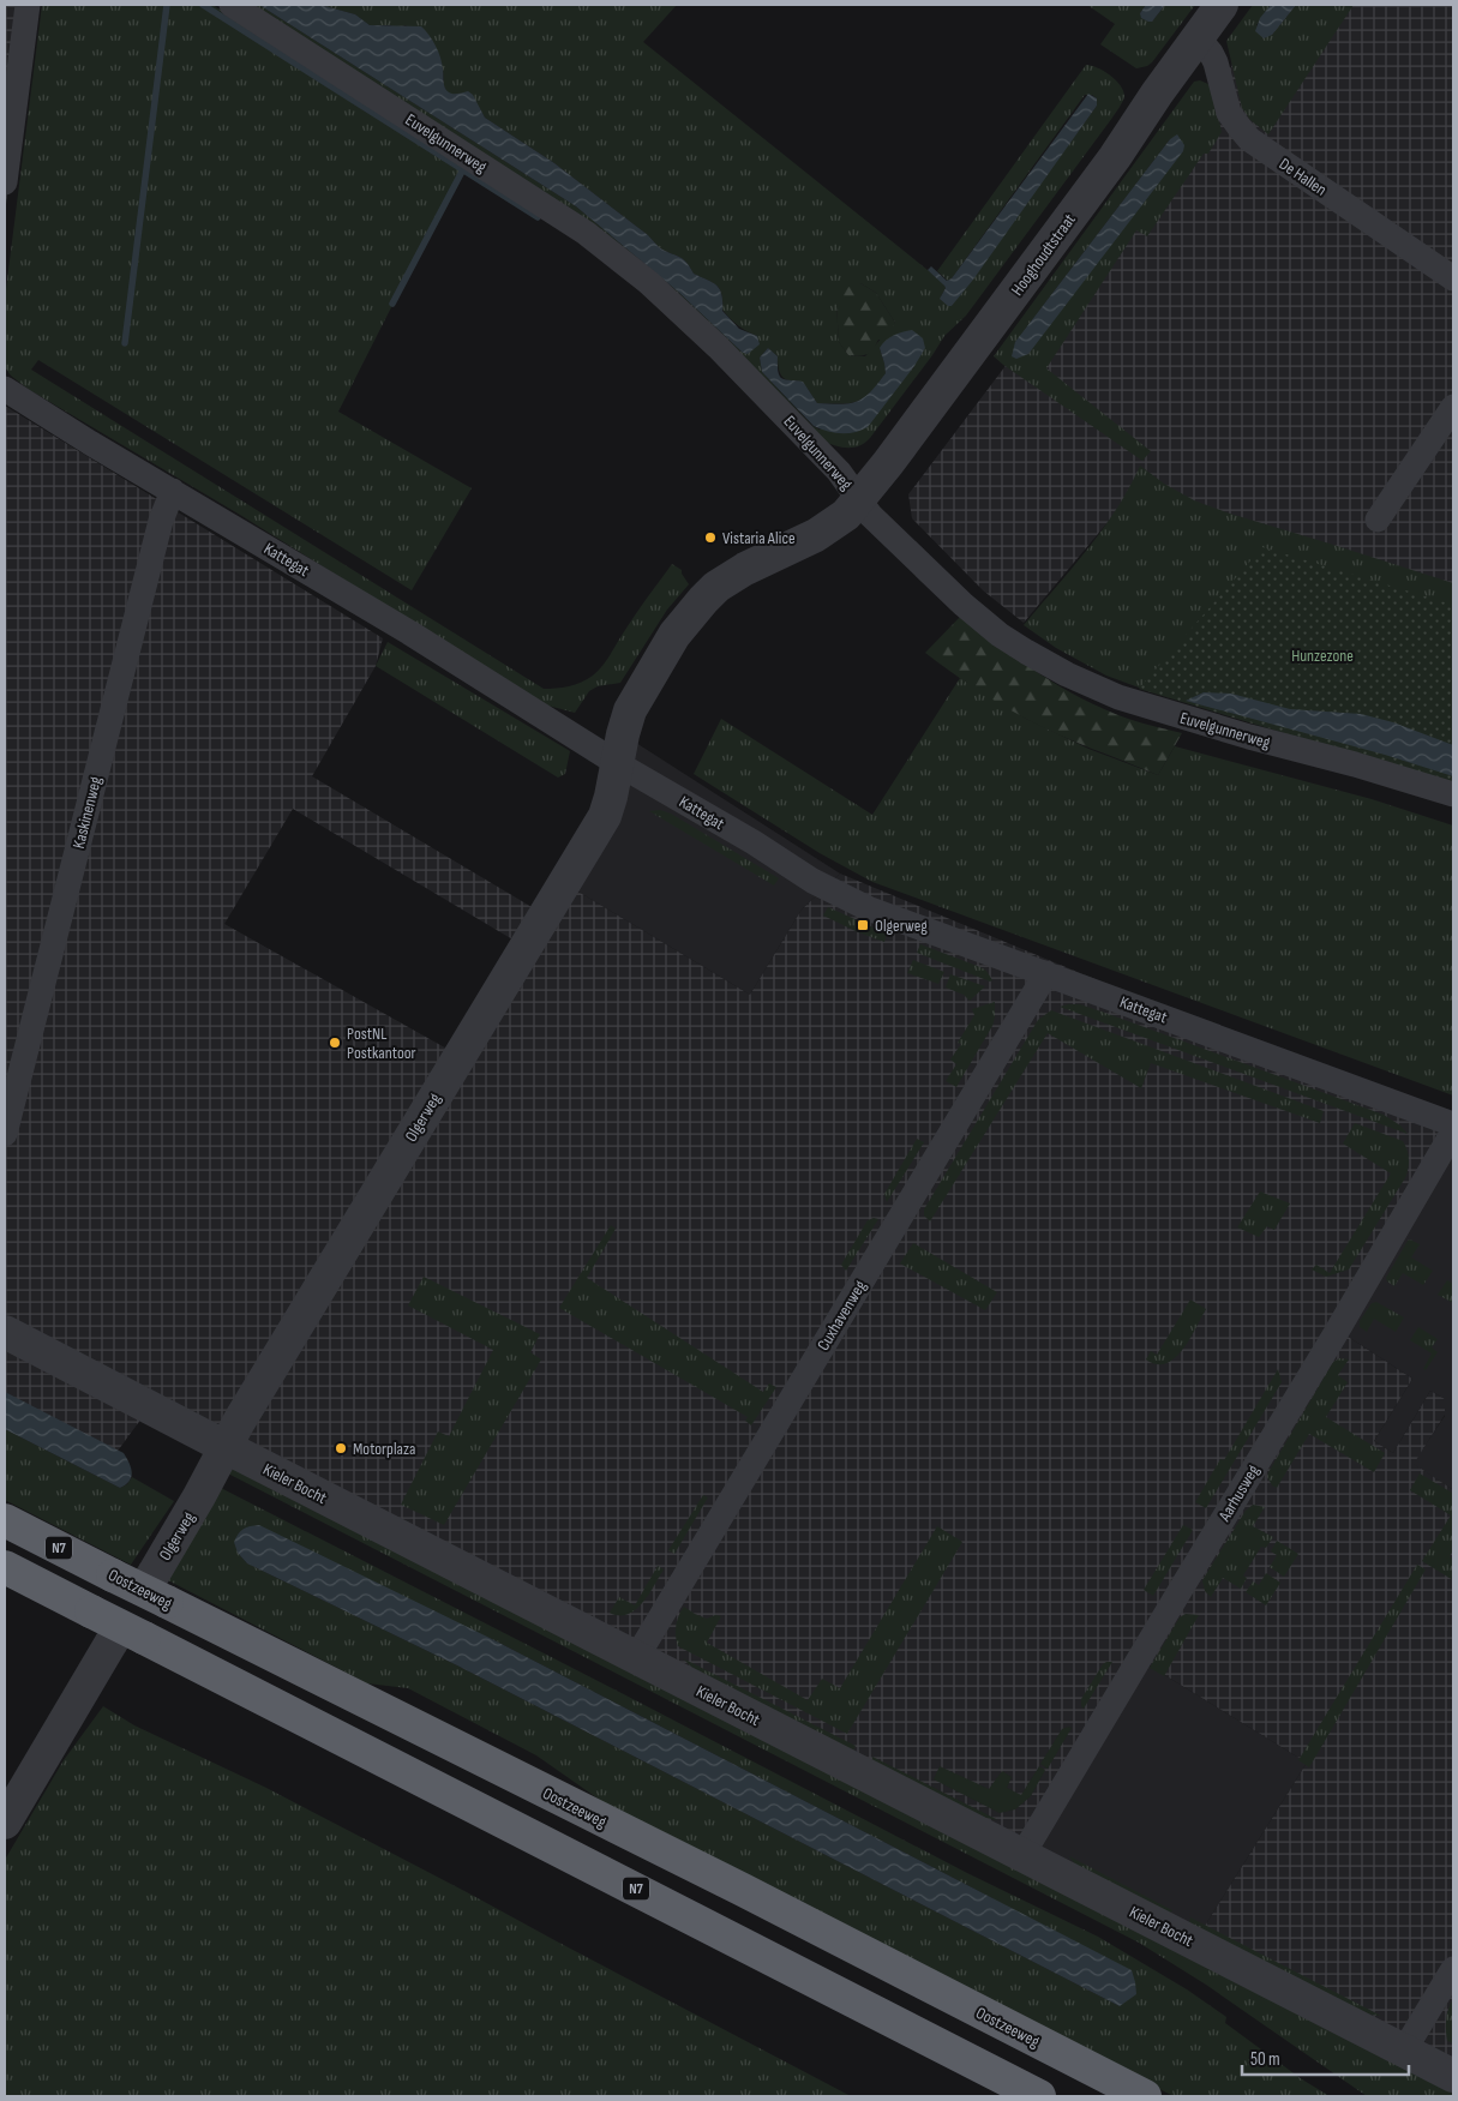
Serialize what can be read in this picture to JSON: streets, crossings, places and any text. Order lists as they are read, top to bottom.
{
  "streets": {
    "highway": ["N7", "Oostzeeweg"],
    "street": [
      "Euvelgunnerweg",
      "De Hallen",
      "Hooghoudtstraat",
      "Kattegat",
      "Kaskinenweg",
      "Olgerweg",
      "Cuxhavenweg",
      "Kieler Bocht",
      "Aarhusweg"
    ]
  },
  "crossings": [
    ["Euvelgunnerweg", "Hooghoudtstraat"],
    ["Euvelgunnerweg", "Olgerweg"],
    ["De Hallen", "Hooghoudtstraat"],
    ["Hooghoudtstraat", "Olgerweg"],
    ["Kattegat", "Kaskinenweg"],
    ["Kattegat", "Olgerweg"],
    ["Kattegat", "Cuxhavenweg"],
    ["Olgerweg", "Kieler Bocht"],
    ["Cuxhavenweg", "Kieler Bocht"],
    ["Kieler Bocht", "Aarhusweg"]
  ],
  "parks": ["Hunzezone"],
  "places": {
    "other": ["Vistaria Alice", "PostNL Postkantoor", "Motorplaza"],
    "transit": ["Olgerweg"]
  },
  "scale_bar": "50 m"
}
